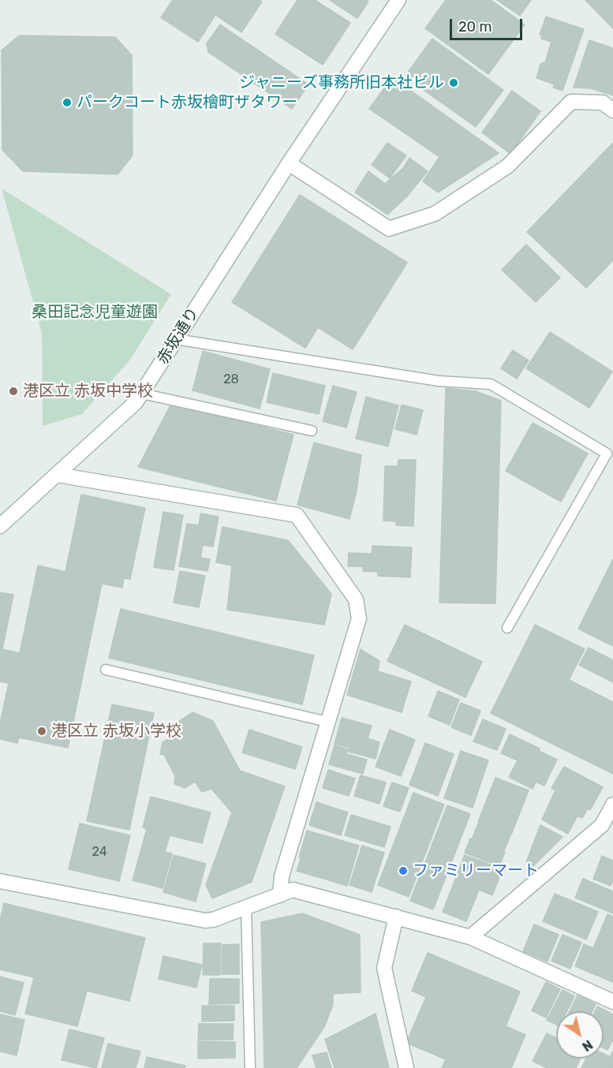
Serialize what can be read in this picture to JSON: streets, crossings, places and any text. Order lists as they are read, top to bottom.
{
  "streets": {
    "street": ["赤坂通り"]
  },
  "parks": ["桑田記念児童遊園"],
  "places": [
    "ジャニーズ事務所旧本社ビル",
    "パークコート赤坂檜町ザタワー",
    "港区立 赤坂中学校",
    "港区立 赤坂小学校",
    "ファミリーマート"
  ],
  "house_numbers": ["28", "24"],
  "scale_bar": "20 m",
  "north": "bottom right"
}
